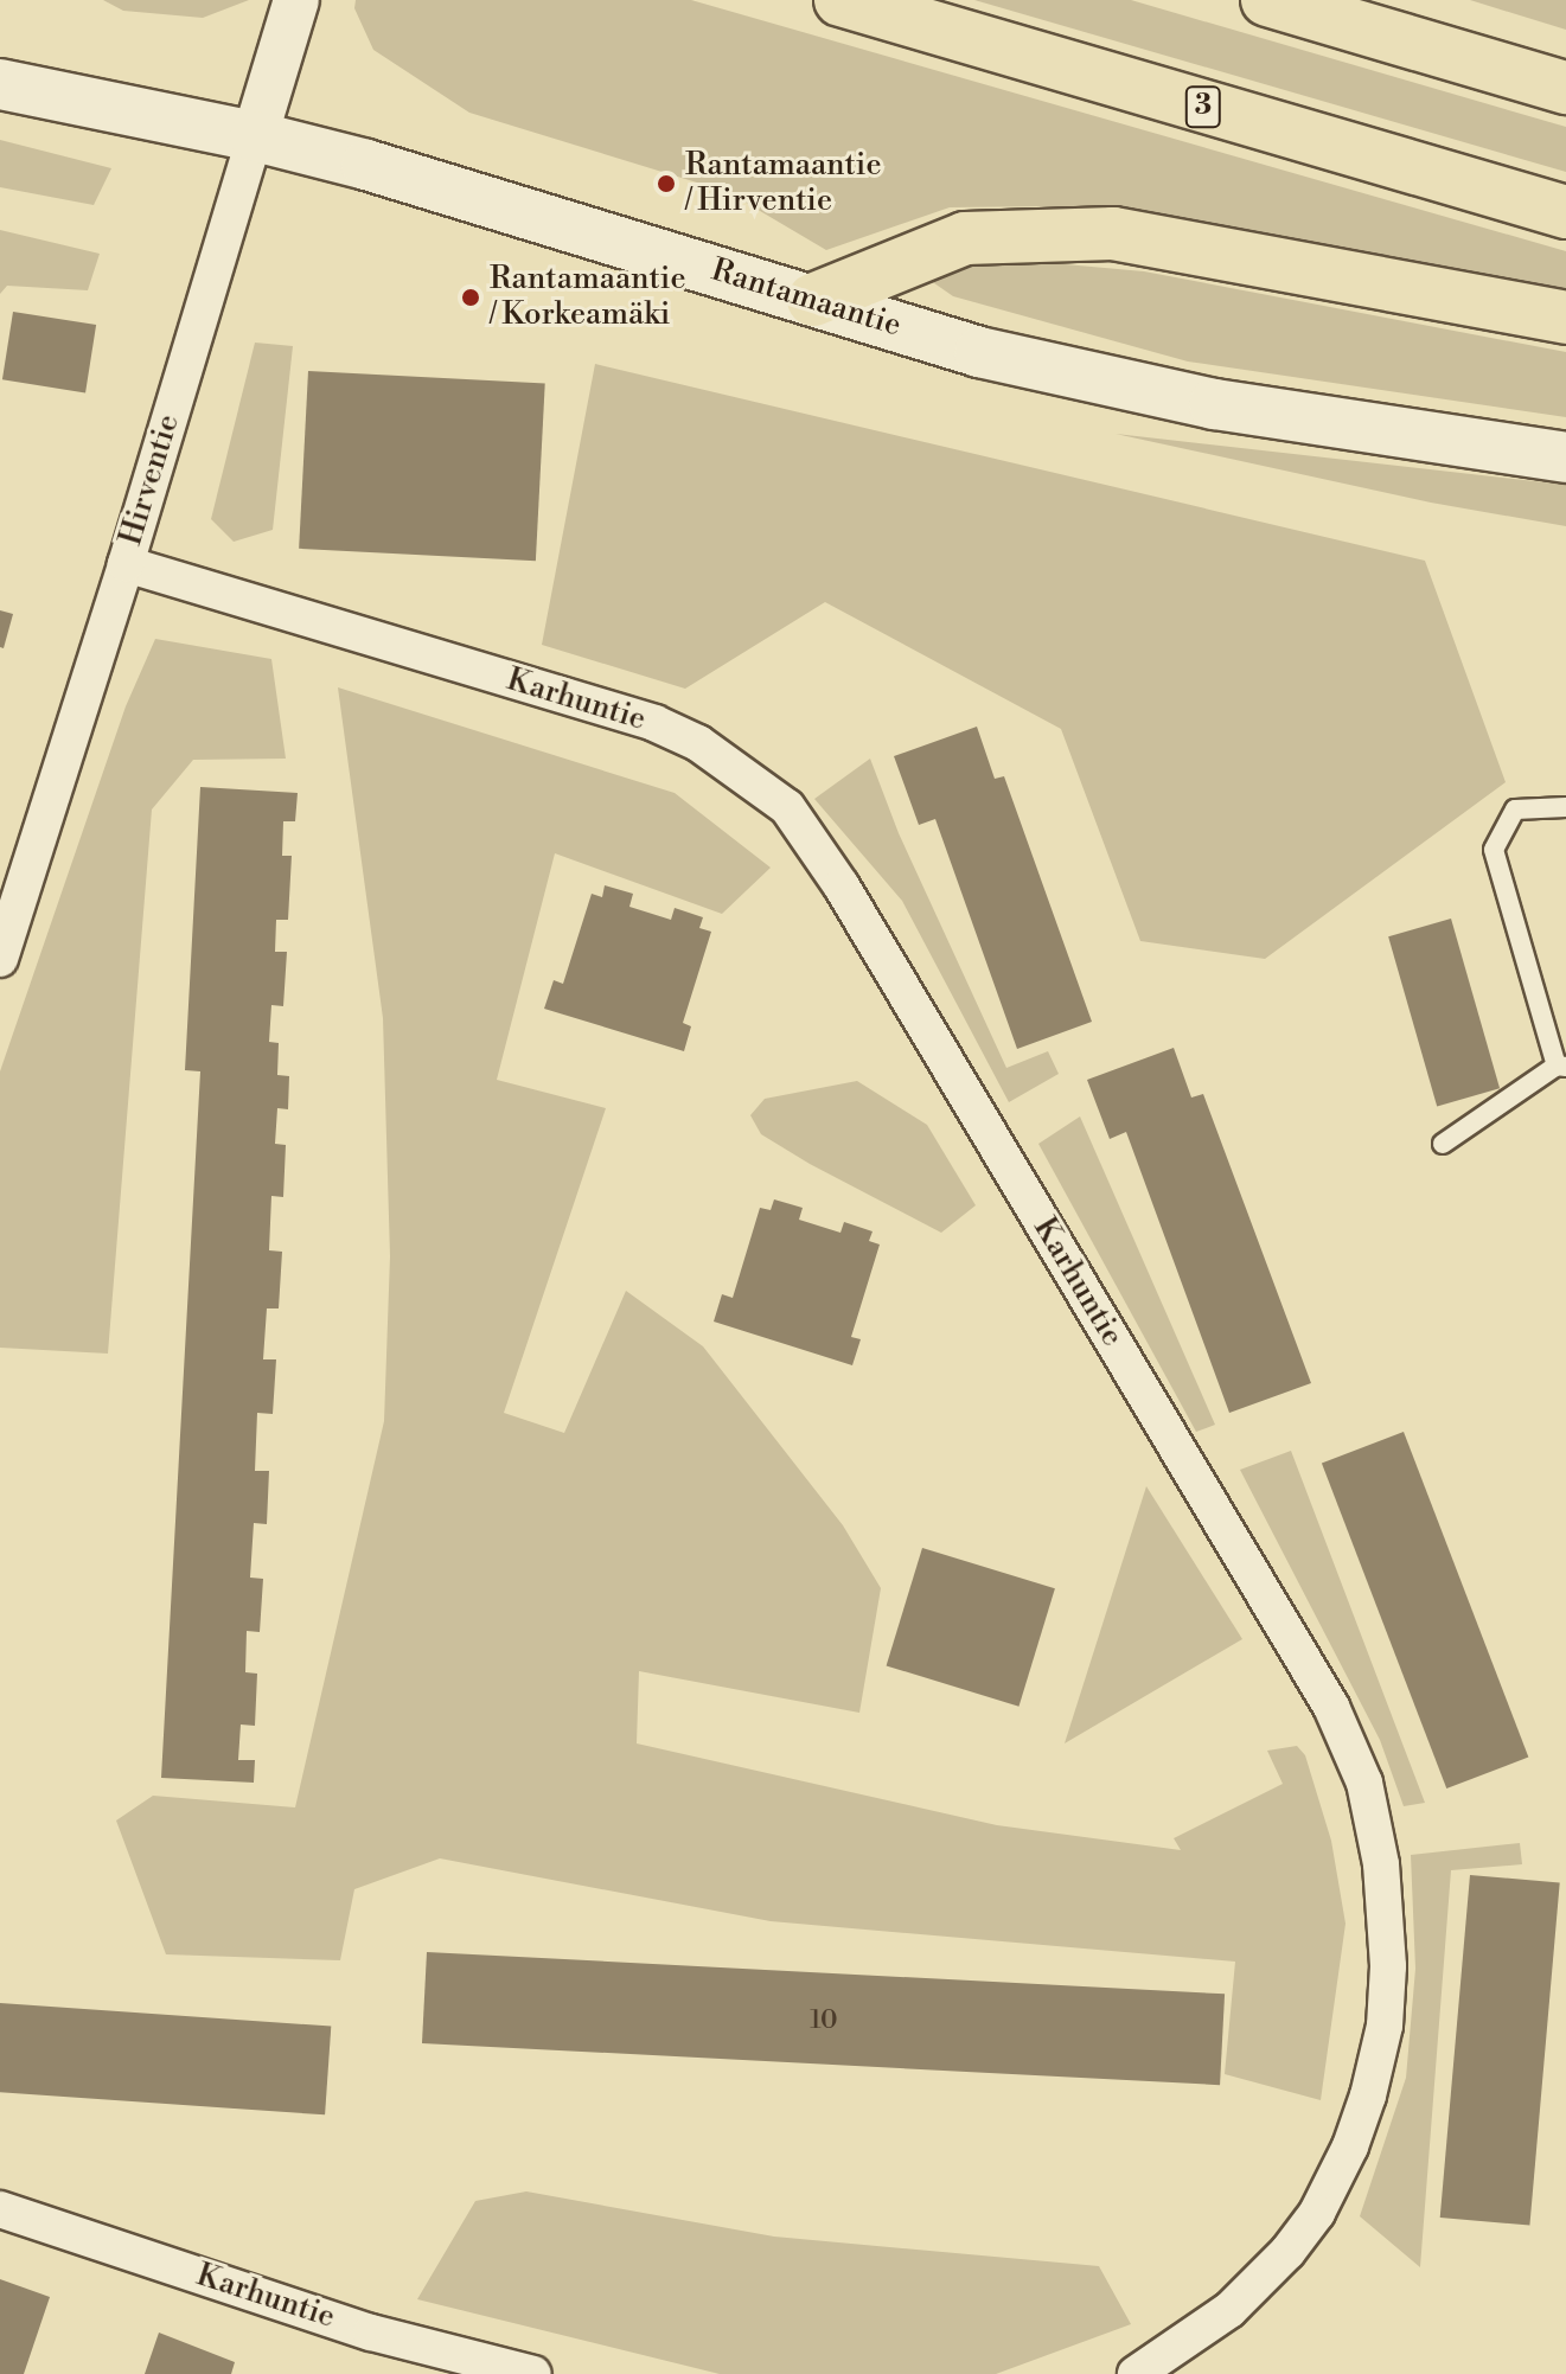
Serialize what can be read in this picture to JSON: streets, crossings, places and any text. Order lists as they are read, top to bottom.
{
  "streets": {
    "highway": ["3"],
    "main road": ["Rantamaantie"],
    "street": ["Hirventie", "Karhuntie"]
  },
  "crossings": [
    ["Rantamaantie", "Hirventie"],
    ["Hirventie", "Karhuntie"]
  ],
  "places": ["Rantamaantie / Hirventie", "Rantamaantie / Korkeamäki"],
  "house_numbers": ["10"]
}
